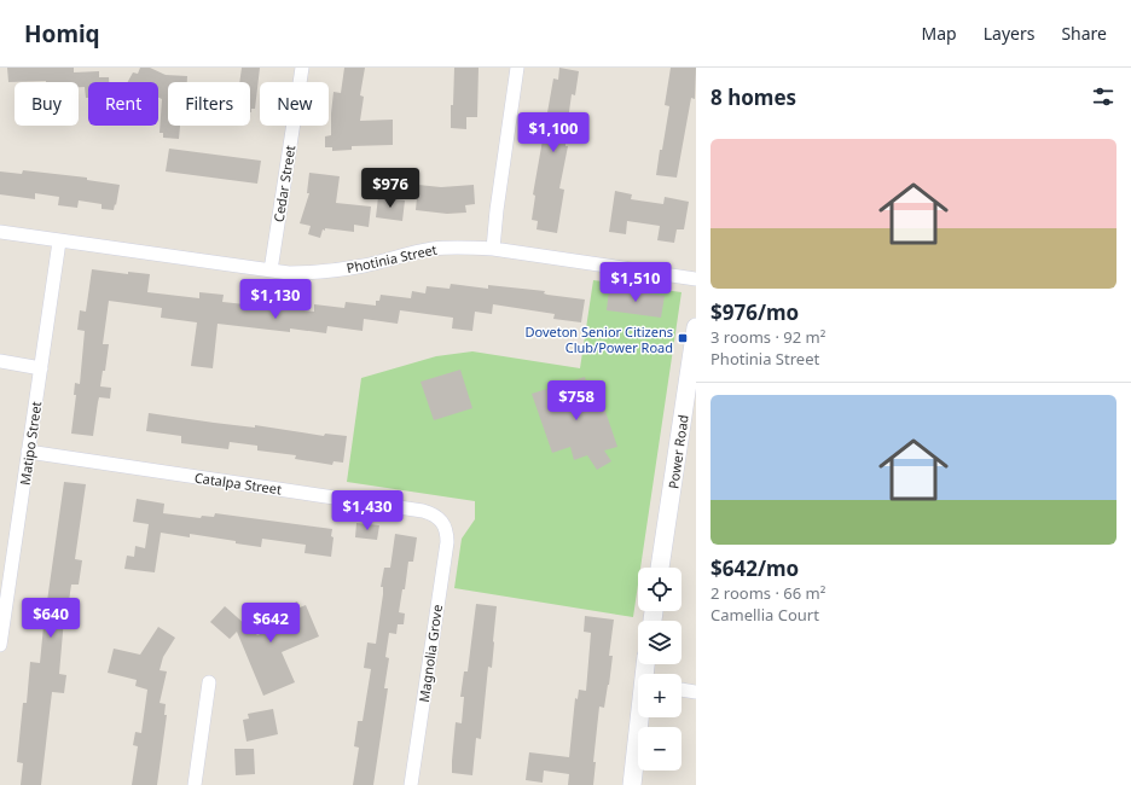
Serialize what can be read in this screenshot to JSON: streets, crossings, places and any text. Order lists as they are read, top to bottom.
{
  "streets": {
    "main road": ["Power Road"],
    "street": [
      "Cedar Street",
      "Photinia Street",
      "Matipo Street",
      "Catalpa Street",
      "Magnolia Grove"
    ]
  },
  "crossings": [
    ["Cedar Street", "Photinia Street"],
    ["Photinia Street", "Matipo Street"],
    ["Matipo Street", "Catalpa Street"],
    ["Catalpa Street", "Magnolia Grove"]
  ],
  "places": {
    "transit": ["Doveton Senior Citizens Club/Power Road"]
  },
  "page": {
    "header": "Homiq",
    "nav": ["Map", "Layers", "Share"],
    "heading": "8 homes",
    "chip": [
      "Buy",
      "Rent",
      "Filters",
      "New"
    ],
    "price": [
      "$1,100",
      "$976",
      "$1,510",
      "$1,130",
      "$758",
      "$1,430",
      "$640",
      "$642"
    ],
    "list": [
      {
        "name": "$976/mo",
        "note": "3 rooms · 92 m² · Photinia Street"
      },
      {
        "name": "$642/mo",
        "note": "2 rooms · 66 m² · Camellia Court"
      }
    ],
    "map_buttons": ["+", "−"]
  }
}
